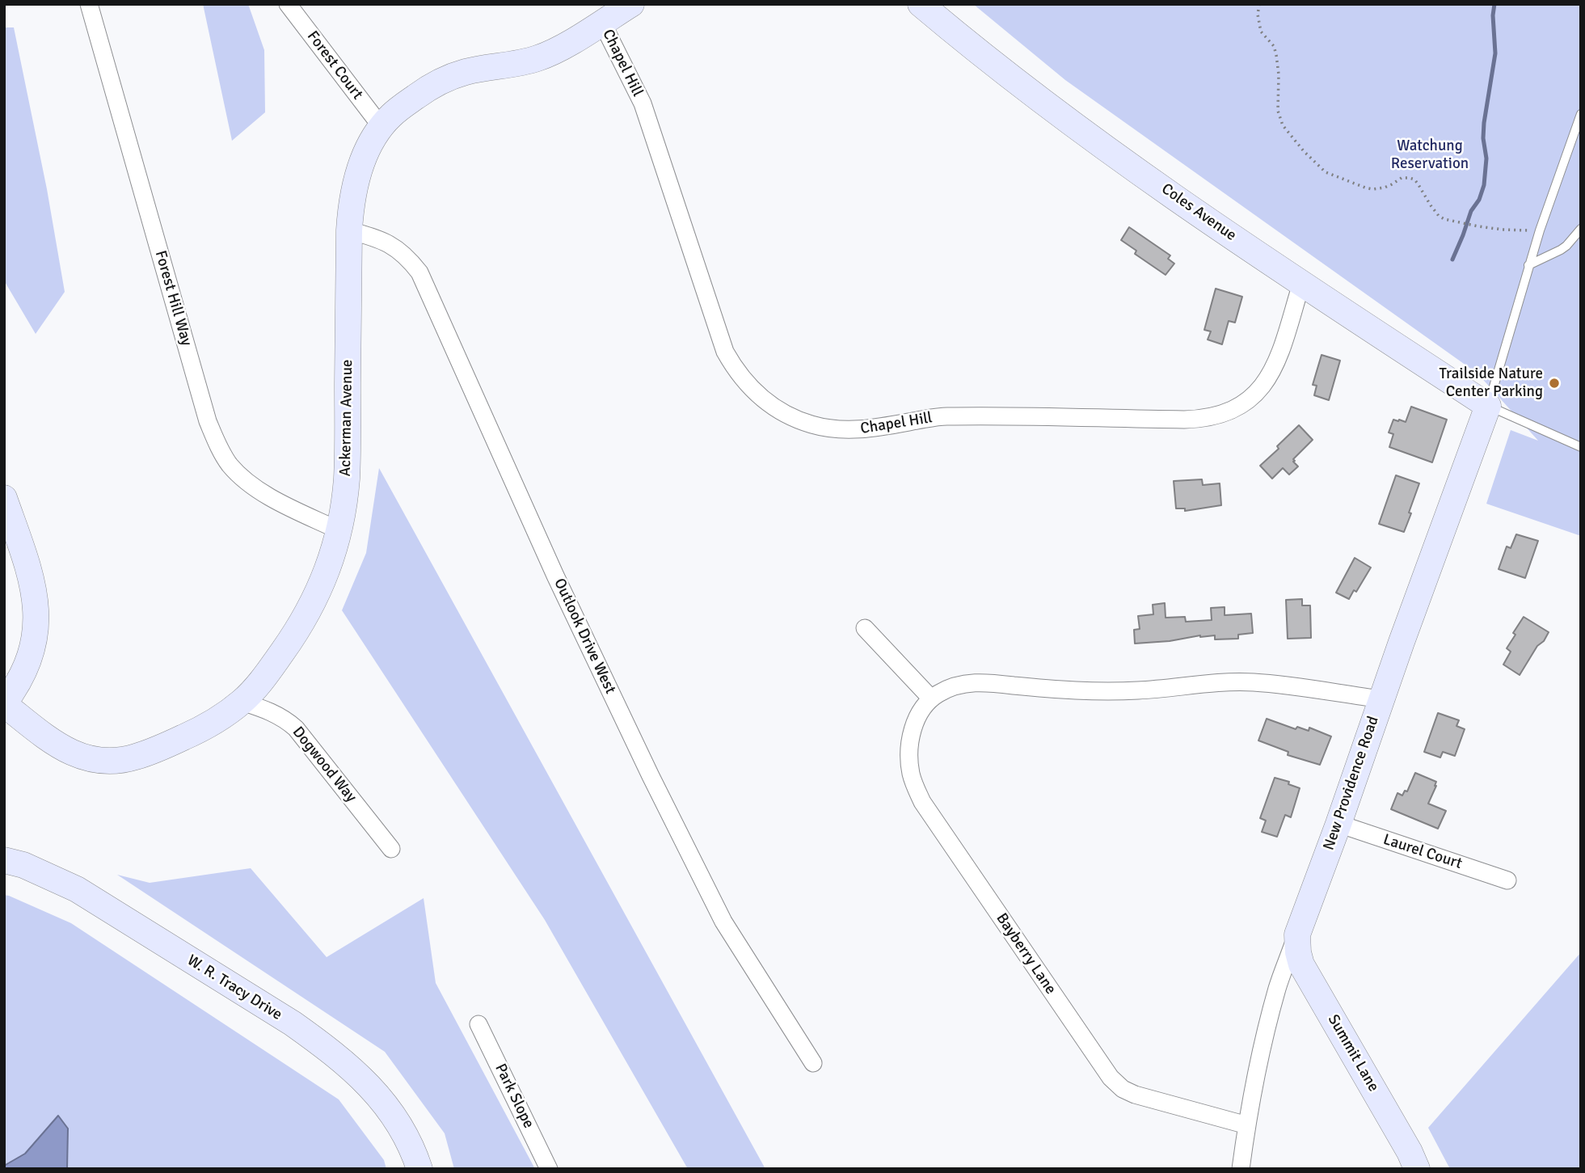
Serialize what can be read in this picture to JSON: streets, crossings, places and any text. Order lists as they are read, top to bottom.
{
  "streets": {
    "street": [
      "Chapel Hill",
      "Forest Court",
      "Coles Avenue",
      "Forest Hill Way",
      "Ackerman Avenue",
      "Outlook Drive West",
      "Dogwood Way",
      "New Providence Road",
      "Laurel Court",
      "Bayberry Lane",
      "W. R. Tracy Drive",
      "Summit Lane",
      "Park Slope"
    ]
  },
  "crossings": [
    ["Chapel Hill", "Coles Avenue"],
    ["Chapel Hill", "Ackerman Avenue"],
    ["Forest Court", "Ackerman Avenue"],
    ["Coles Avenue", "New Providence Road"],
    ["Forest Hill Way", "Ackerman Avenue"],
    ["Ackerman Avenue", "Outlook Drive West"],
    ["Ackerman Avenue", "Dogwood Way"],
    ["New Providence Road", "Laurel Court"],
    ["New Providence Road", "Bayberry Lane"],
    ["New Providence Road", "Summit Lane"]
  ],
  "parks": ["Watchung Reservation"],
  "places": ["Trailside Nature Center Parking"]
}
